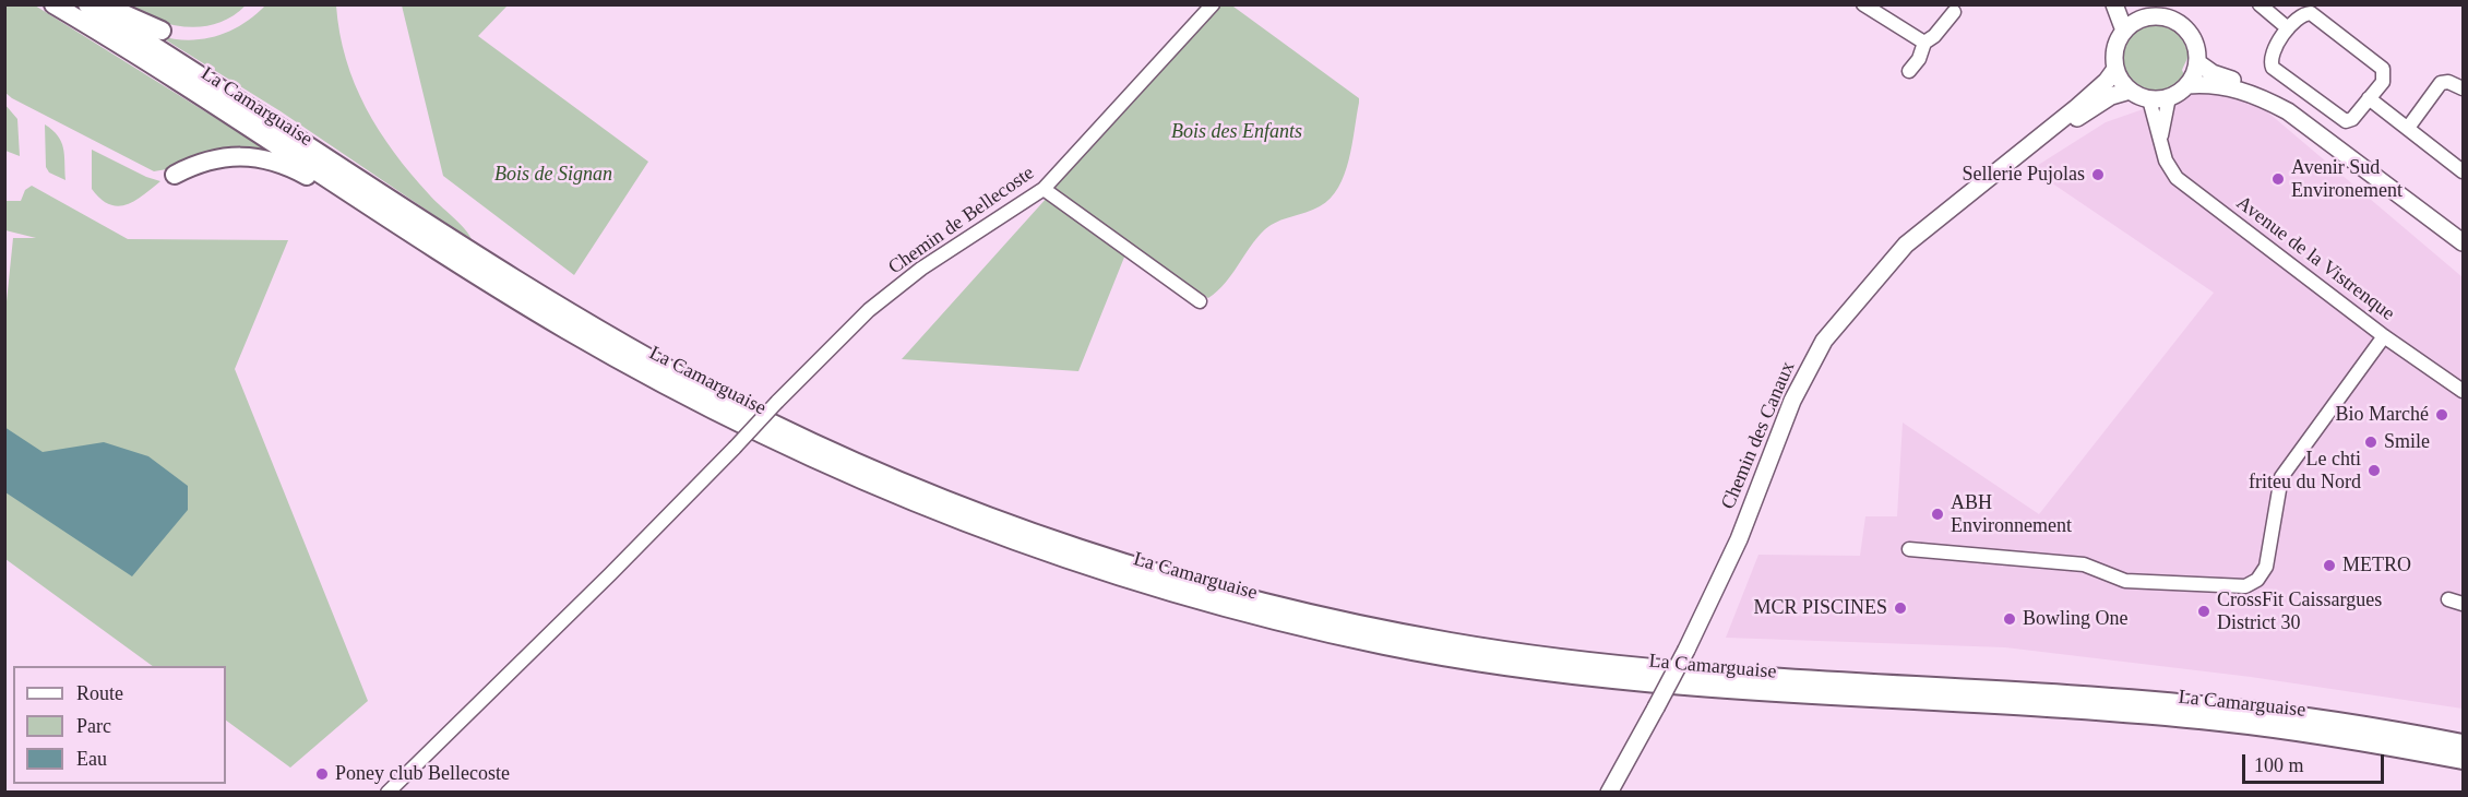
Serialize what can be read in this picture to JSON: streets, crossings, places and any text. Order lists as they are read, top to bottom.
{
  "streets": {
    "highway": ["La Camarguaise"],
    "main road": ["Chemin des Canaux"],
    "street": ["Chemin de Bellecoste", "Avenue de la Vistrenque"]
  },
  "crossings": [
    ["Avenue de la Vistrenque", "Chemin des Canaux"]
  ],
  "parks": ["Bois des Enfants", "Bois de Signan"],
  "places": [
    "Sellerie Pujolas",
    "Avenir Sud Environement",
    "Bio Marché",
    "Smile",
    "Le chti friteu du Nord",
    "ABH Environnement",
    "METRO",
    "MCR PISCINES",
    "CrossFit Caissargues District 30",
    "Bowling One",
    "Poney club Bellecoste"
  ],
  "legend": ["Route", "Parc", "Eau"],
  "scale_bar": "100 m"
}
